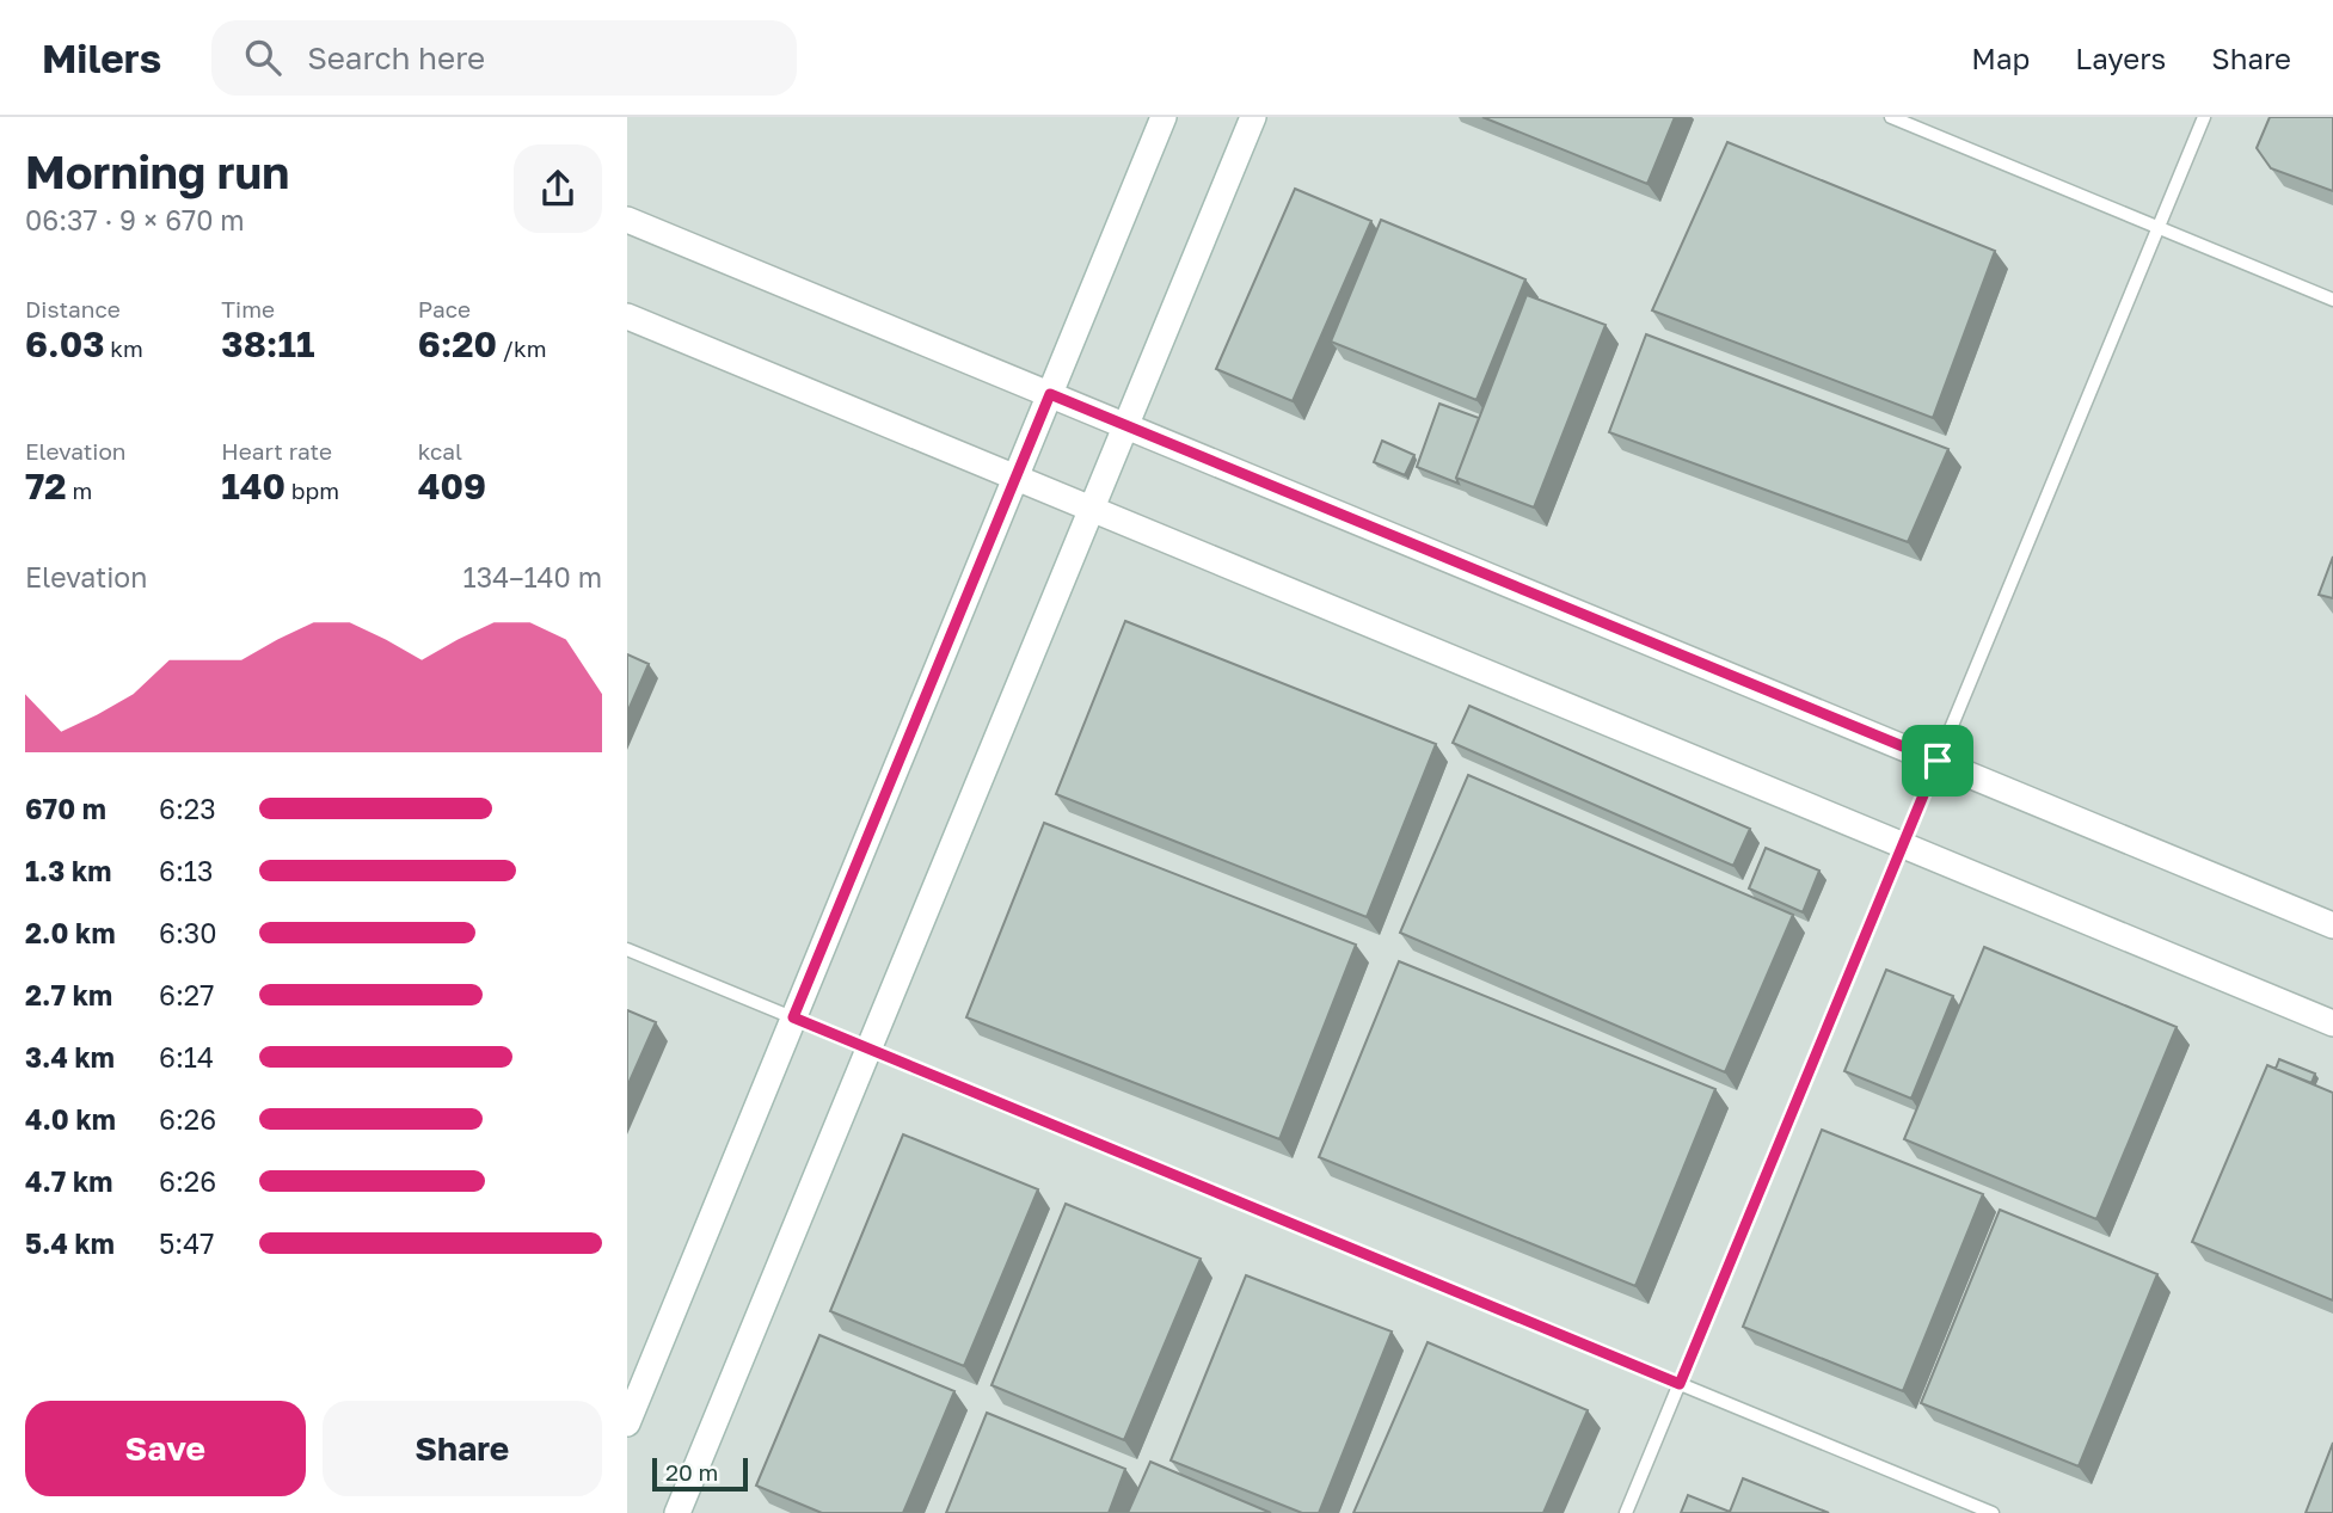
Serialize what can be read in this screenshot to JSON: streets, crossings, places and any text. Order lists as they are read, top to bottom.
{
  "scale_bar": "20 m",
  "page": {
    "header": "Milers",
    "search": "Search here",
    "nav": ["Map", "Layers", "Share"],
    "heading": ["Morning run", "06:37 · 9 × 670 m"],
    "stats": [
      ["Distance", "6.03 km"],
      ["Time", "38:11"],
      ["Pace", "6:20 /km"],
      ["Elevation", "72 m"],
      ["Heart rate", "140 bpm"],
      ["kcal", "409"]
    ],
    "chart": ["Elevation", "134–140 m"],
    "list": [
      {
        "name": "670 m",
        "note": "6:23"
      },
      {
        "name": "1.3 km",
        "note": "6:13"
      },
      {
        "name": "2.0 km",
        "note": "6:30"
      },
      {
        "name": "2.7 km",
        "note": "6:27"
      },
      {
        "name": "3.4 km",
        "note": "6:14"
      },
      {
        "name": "4.0 km",
        "note": "6:26"
      },
      {
        "name": "4.7 km",
        "note": "6:26"
      },
      {
        "name": "5.4 km",
        "note": "5:47"
      }
    ],
    "buttons": ["Save", "Share"],
    "scale": "20 m"
  }
}
